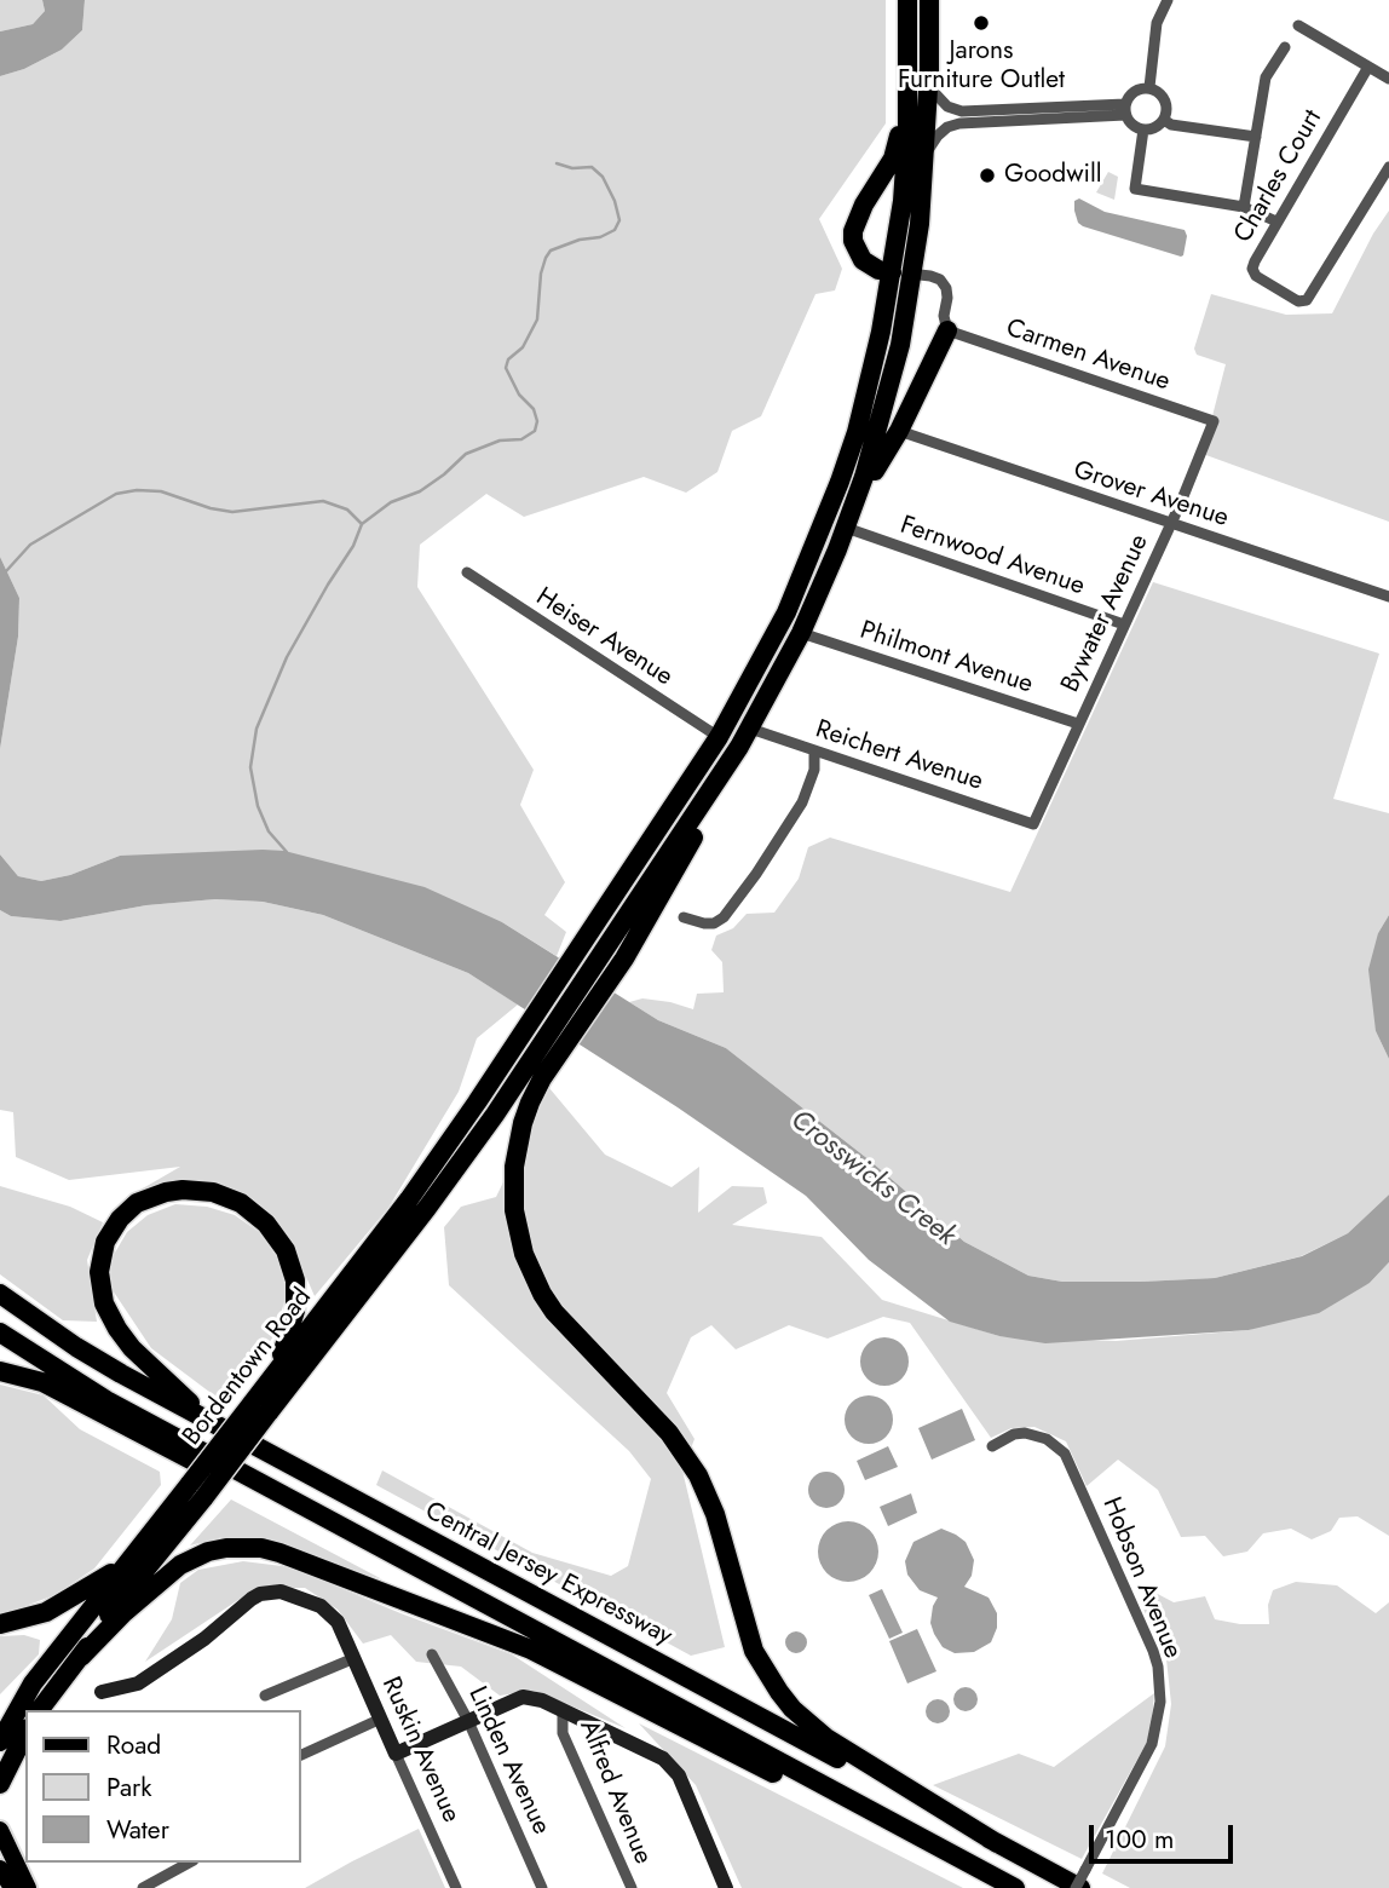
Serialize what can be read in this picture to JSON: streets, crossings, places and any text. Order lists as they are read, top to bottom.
{
  "streets": {
    "highway": ["Bordentown Road", "Central Jersey Expressway"],
    "street": [
      "Charles Court",
      "Carmen Avenue",
      "Grover Avenue",
      "Fernwood Avenue",
      "Bywater Avenue",
      "Heiser Avenue",
      "Philmont Avenue",
      "Reichert Avenue",
      "Hobson Avenue",
      "Ruskin Avenue",
      "Linden Avenue",
      "Alfred Avenue"
    ]
  },
  "crossings": [
    ["Carmen Avenue", "Bywater Avenue"],
    ["Grover Avenue", "Bywater Avenue"],
    ["Fernwood Avenue", "Bywater Avenue"],
    ["Bywater Avenue", "Philmont Avenue"],
    ["Bywater Avenue", "Reichert Avenue"],
    ["Heiser Avenue", "Bordentown Road"],
    ["Central Jersey Expressway", "Hobson Avenue"]
  ],
  "water": ["Crosswicks Creek"],
  "places": ["Jarons Furniture Outlet", "Goodwill"],
  "legend": ["Road", "Park", "Water"],
  "scale_bar": "100 m"
}
